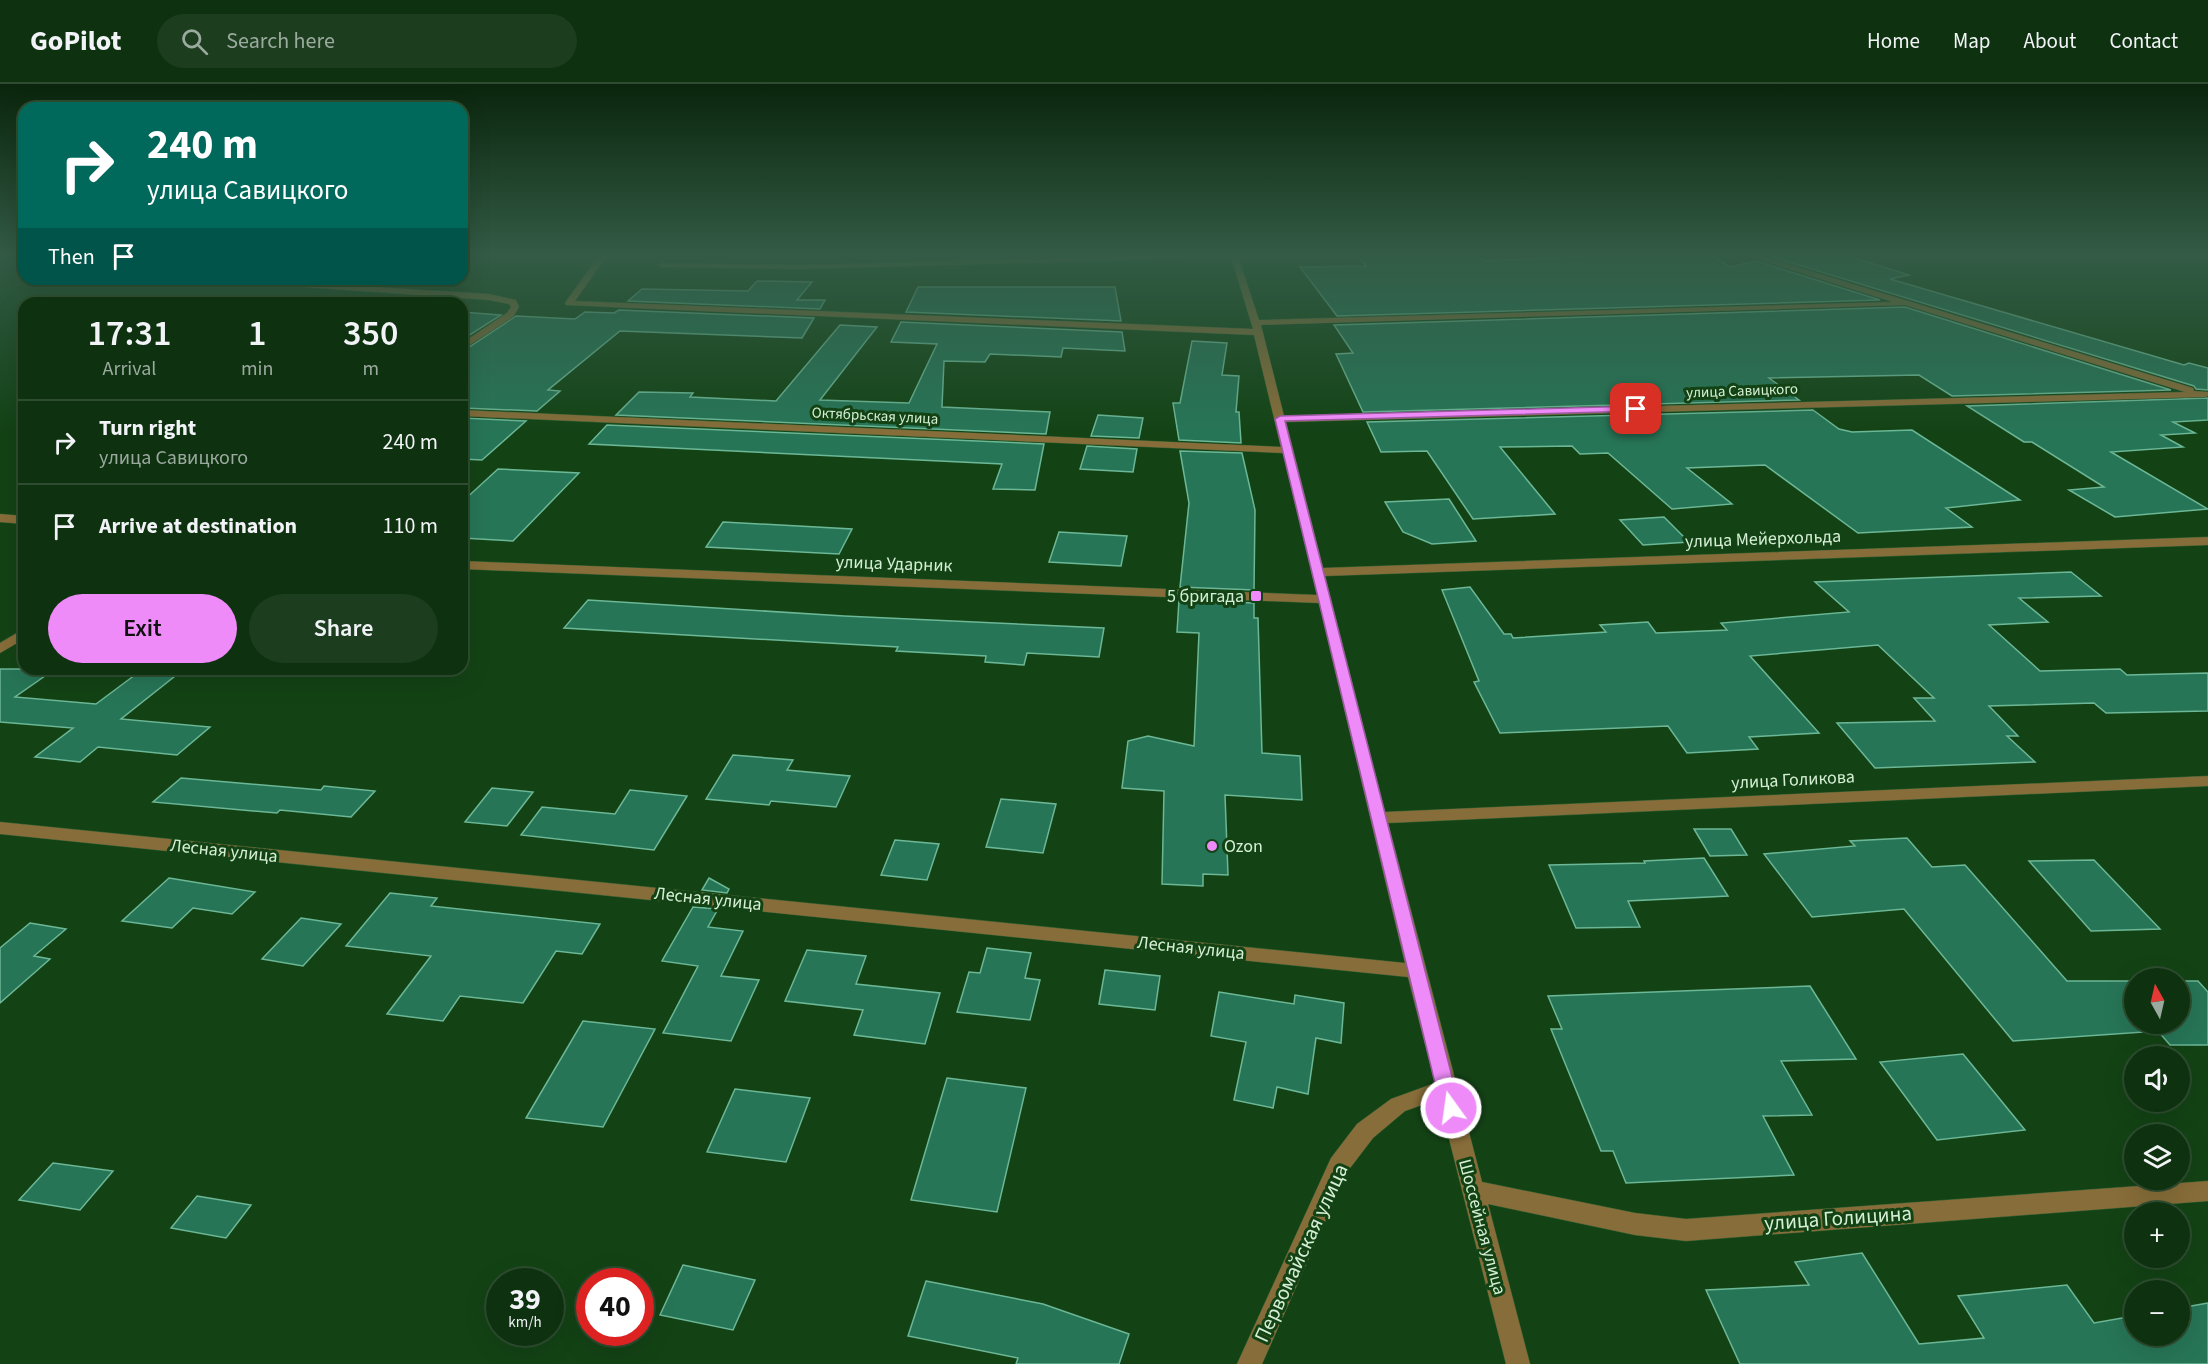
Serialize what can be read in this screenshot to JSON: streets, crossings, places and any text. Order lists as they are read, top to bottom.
{
  "streets": {
    "street": [
      "улица Савицкого",
      "Октябрьская улица",
      "улица Мейерхольда",
      "улица Ударник",
      "улица Голикова",
      "Лесная улица",
      "улица Голицина",
      "Шоссейная улица",
      "Первомайская улица"
    ]
  },
  "crossings": [
    ["улица Савицкого", "Шоссейная улица"],
    ["Октябрьская улица", "Шоссейная улица"],
    ["улица Мейерхольда", "Шоссейная улица"],
    ["улица Ударник", "Шоссейная улица"],
    ["улица Голикова", "Шоссейная улица"],
    ["Лесная улица", "Шоссейная улица"],
    ["улица Голицина", "Шоссейная улица"],
    ["Шоссейная улица", "Первомайская улица"]
  ],
  "places": {
    "transit": ["5 бригада"],
    "other": ["Ozon"]
  },
  "north": "top",
  "page": {
    "header": "GoPilot",
    "search": "Search here",
    "nav": [
      "Home",
      "Map",
      "About",
      "Contact"
    ],
    "turn": ["240 m", "улица Савицкого"],
    "then": "Then",
    "eta": [
      "17:31",
      "Arrival",
      "1",
      "min",
      "350",
      "m"
    ],
    "list": [
      {
        "name": "Turn right",
        "note": "улица Савицкого",
        "value": "240 m"
      },
      {
        "name": "Arrive at destination",
        "value": "110 m"
      }
    ],
    "buttons": ["Exit", "Share"],
    "map_buttons": ["+", "−"],
    "speed": "39 km/h",
    "limit": "40"
  }
}
